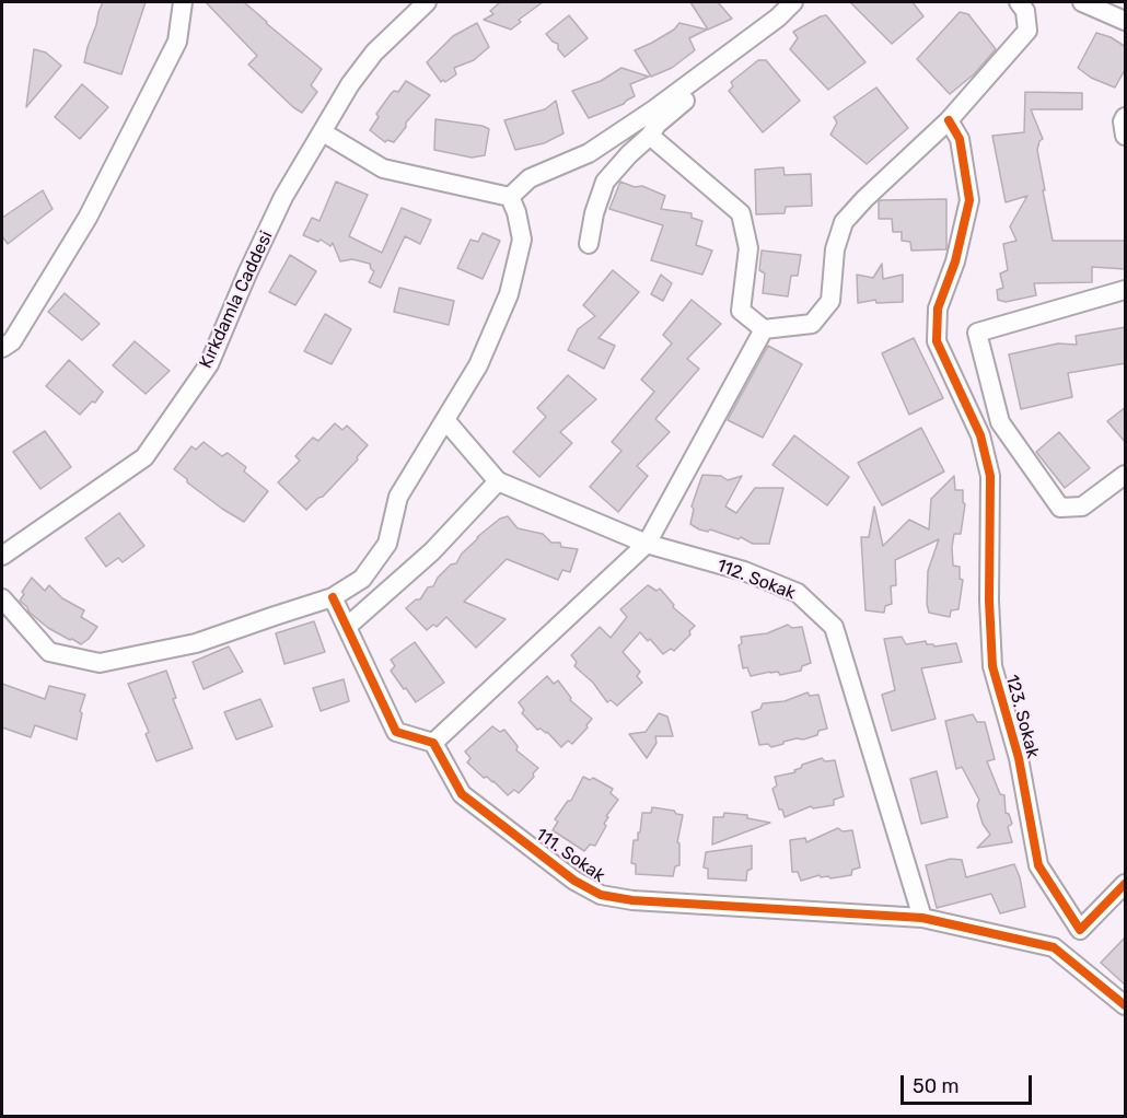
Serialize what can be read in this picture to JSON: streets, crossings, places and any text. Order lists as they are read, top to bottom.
{
  "streets": {
    "street": [
      "Kırkdamla Caddesi",
      "112. Sokak",
      "123. Sokak",
      "111. Sokak"
    ]
  },
  "crossings": [
    ["112. Sokak", "111. Sokak"]
  ],
  "scale_bar": "50 m"
}
